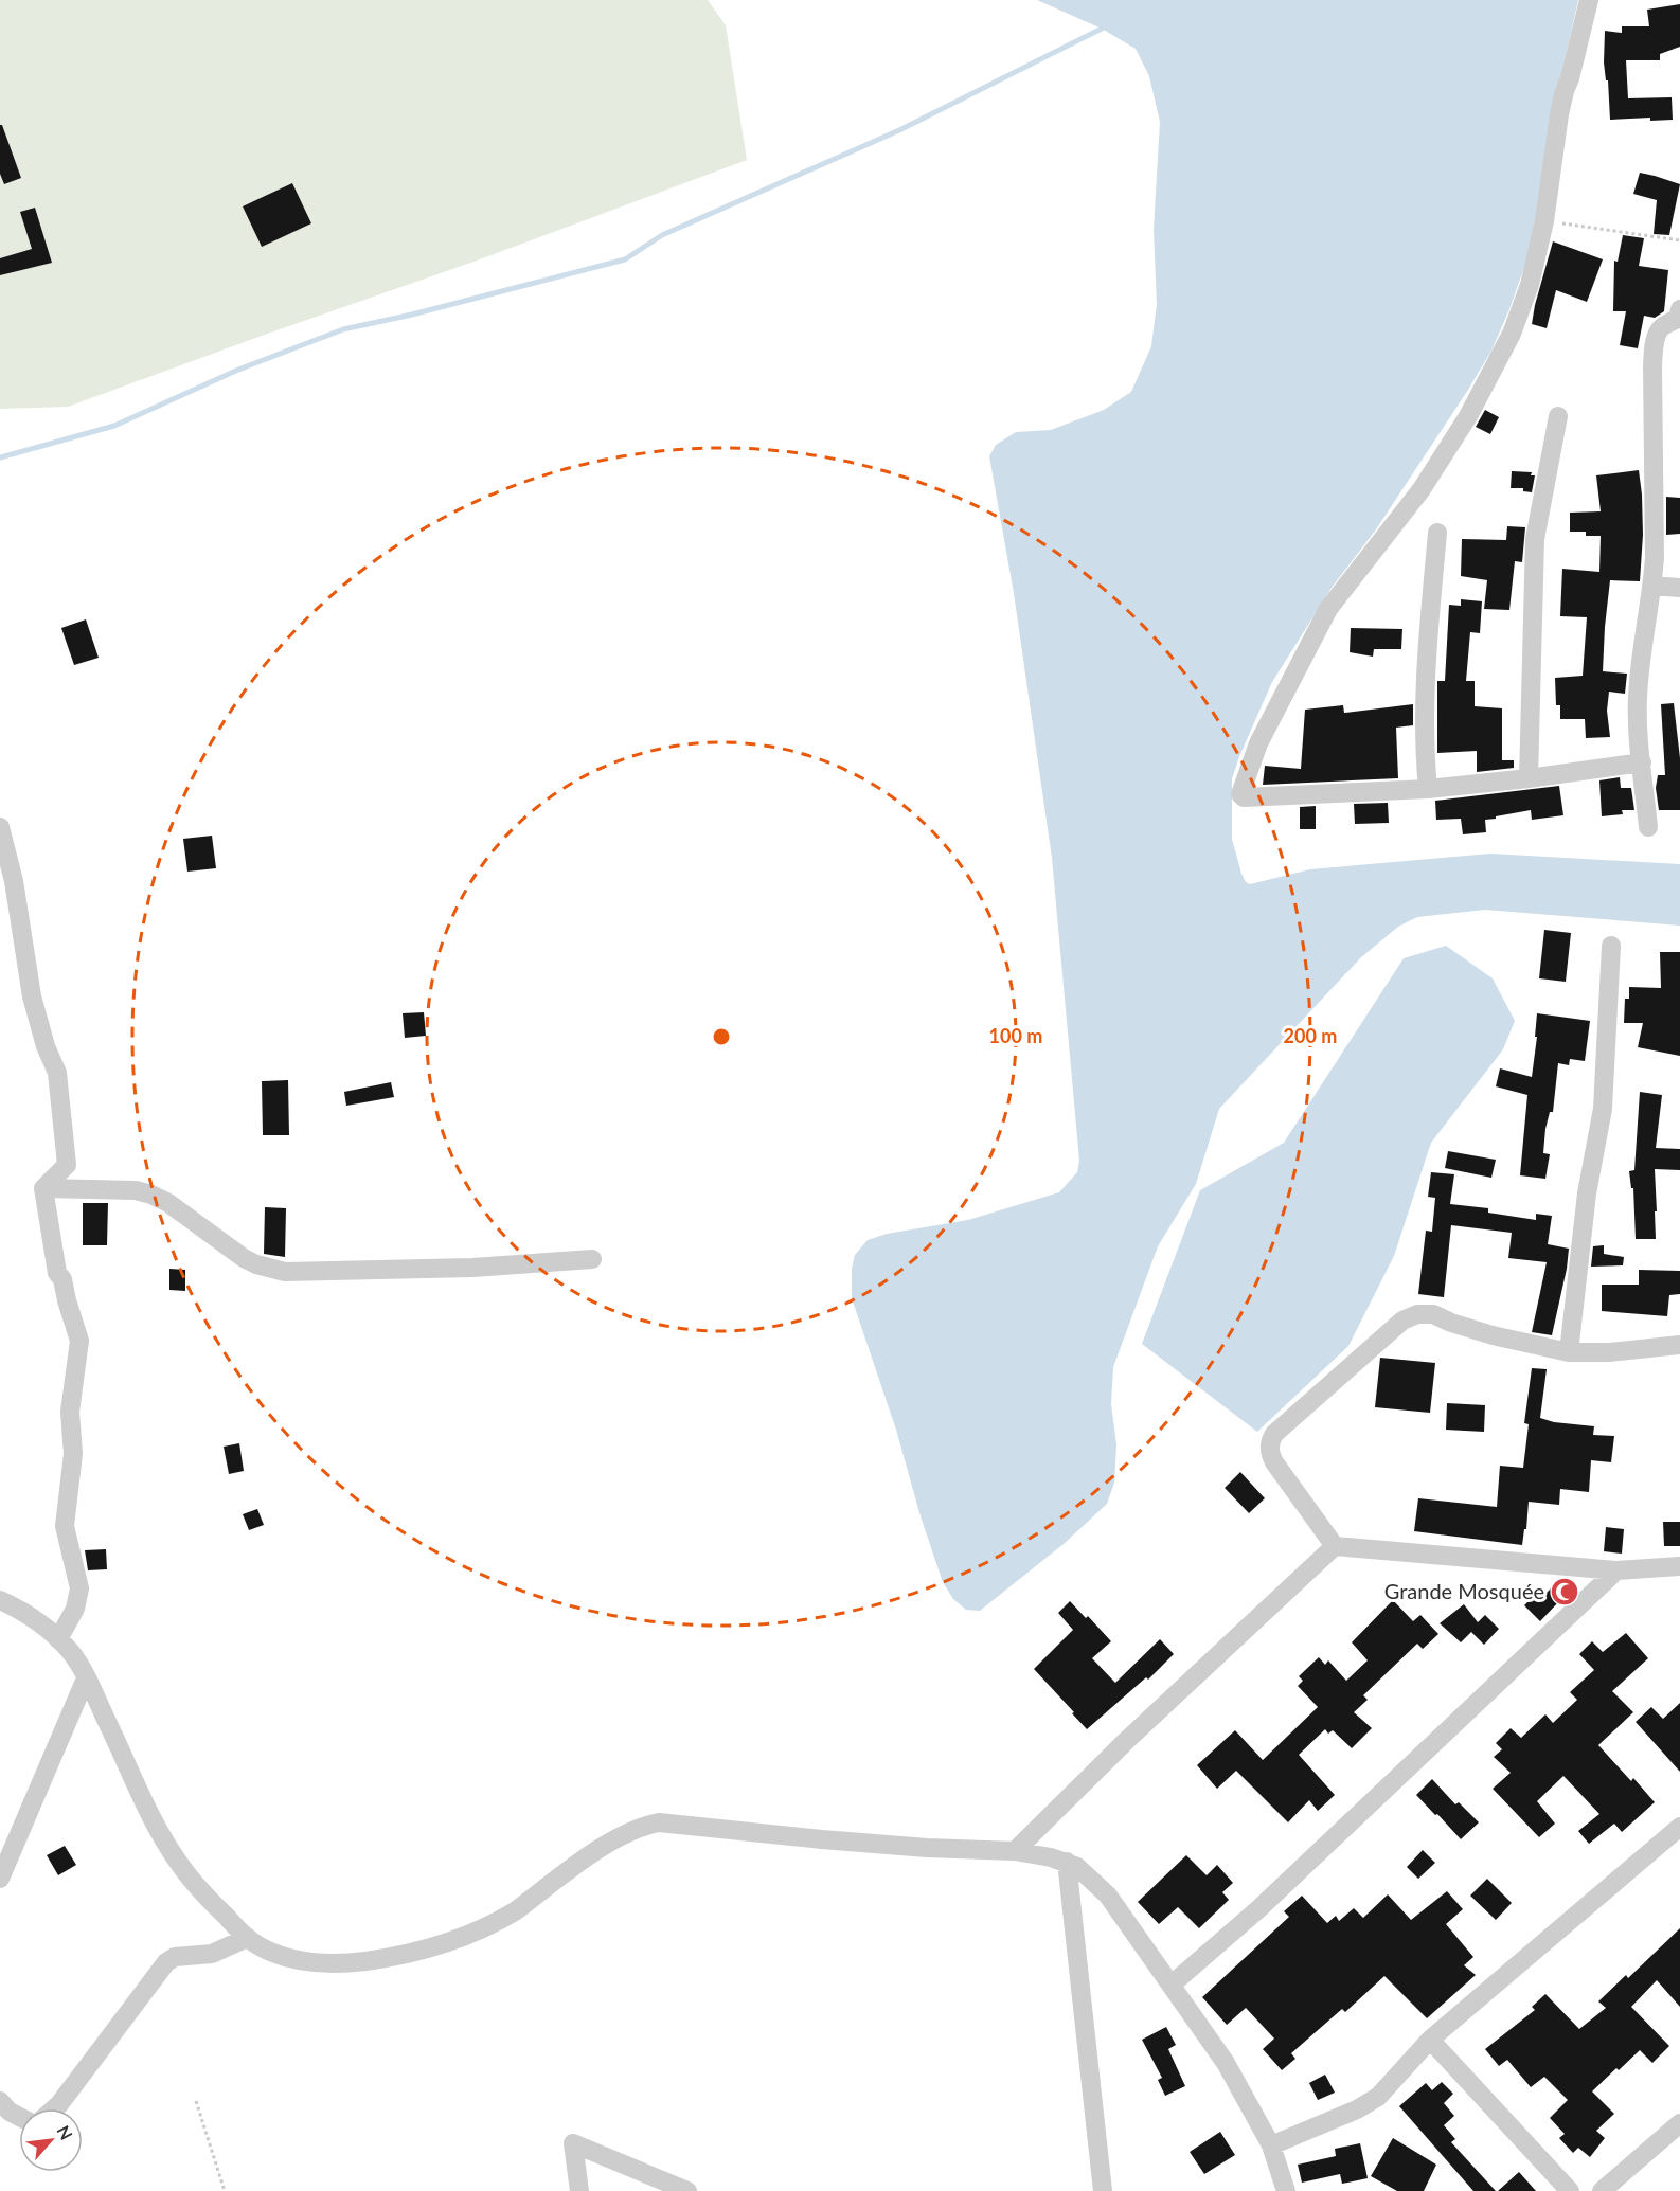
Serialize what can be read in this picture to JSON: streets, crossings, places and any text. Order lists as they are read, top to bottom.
{
  "places": {
    "mosque": ["Grande Mosquée"]
  },
  "north": "top right",
  "rings": ["100 m", "200 m"]
}
